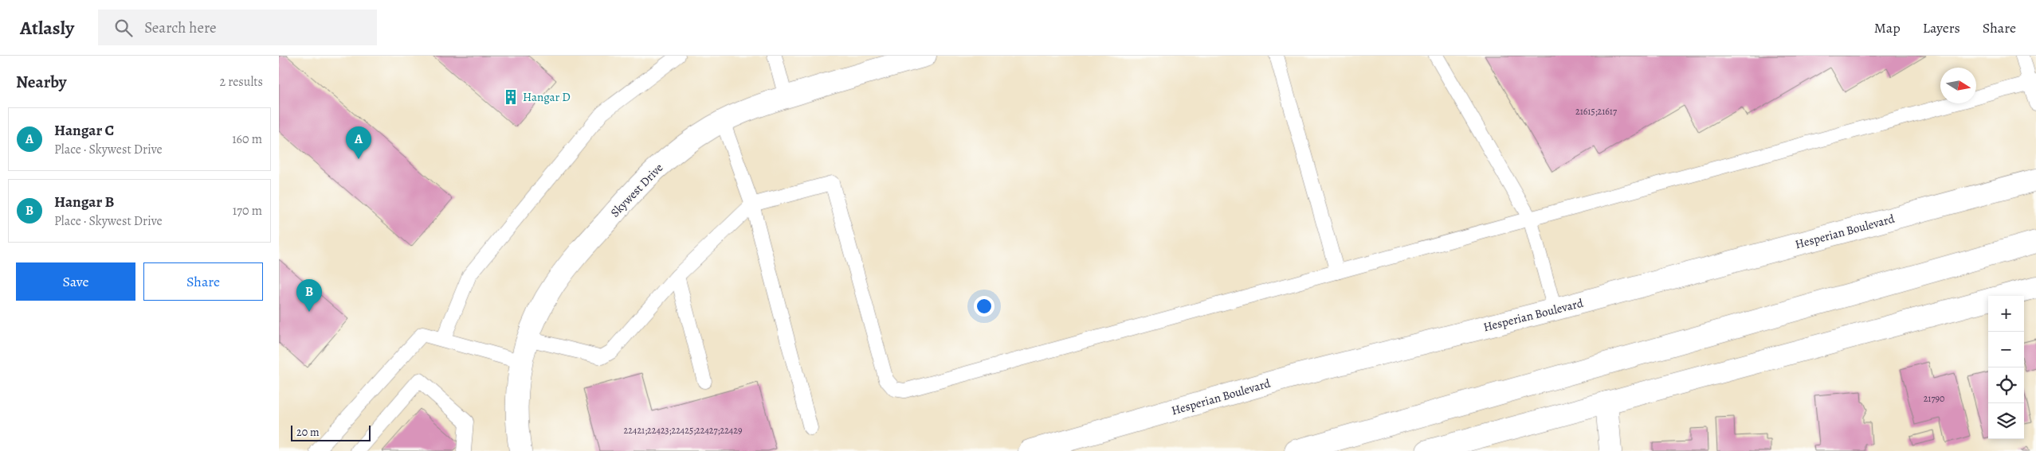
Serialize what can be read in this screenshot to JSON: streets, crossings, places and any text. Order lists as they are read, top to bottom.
{
  "streets": {
    "main road": ["Skywest Drive", "Hesperian Boulevard"]
  },
  "places": {
    "building": ["Hangar D"]
  },
  "house_numbers": ["21615;21617", "21790", "22421;22423;22425;22427;22429"],
  "scale_bar": "20 m",
  "north": "right",
  "page": {
    "header": "Atlasly",
    "search": "Search here",
    "nav": ["Map", "Layers", "Share"],
    "heading": ["Nearby", "2 results"],
    "list": [
      {
        "mark": "A",
        "name": "Hangar C",
        "note": "Place · Skywest Drive",
        "value": "160 m"
      },
      {
        "mark": "B",
        "name": "Hangar B",
        "note": "Place · Skywest Drive",
        "value": "170 m"
      }
    ],
    "pins": ["A", "B"],
    "buttons": ["Save", "Share"],
    "map_buttons": ["+", "−"],
    "scale": "20 m"
  }
}
